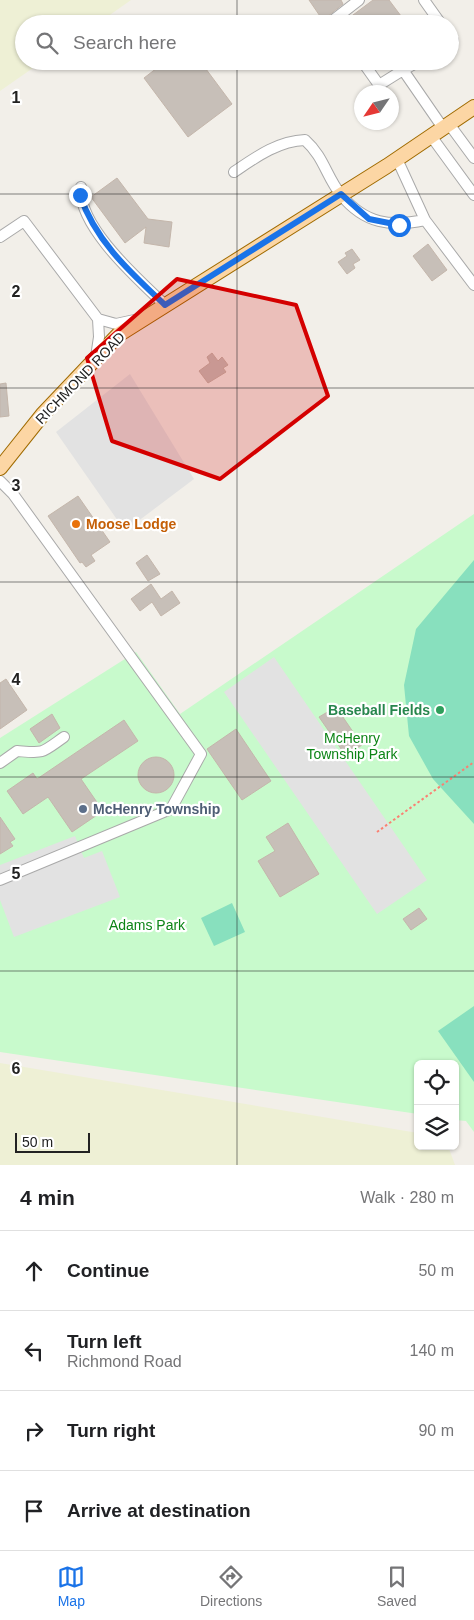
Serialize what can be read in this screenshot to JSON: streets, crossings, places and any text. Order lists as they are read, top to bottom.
{
  "streets": {
    "main road": ["RICHMOND ROAD"]
  },
  "parks": ["McHenry Township Park", "Adams Park"],
  "places": ["Moose Lodge", "Baseball Fields", "McHenry Township"],
  "scale_bar": "50 m",
  "north": "bottom left",
  "page": {
    "search": "Search here",
    "scale": "50 m",
    "heading": ["4 min", "Walk · 280 m"],
    "list": [
      ["Continue", "50 m"],
      ["Turn left", "Richmond Road", "140 m"],
      ["Turn right", "90 m"],
      "Arrive at destination"
    ],
    "nav": ["Map", "Directions", "Saved"]
  },
  "grid": {
    "rows": [
      "1",
      "2",
      "3",
      "4",
      "5",
      "6"
    ]
  }
}
